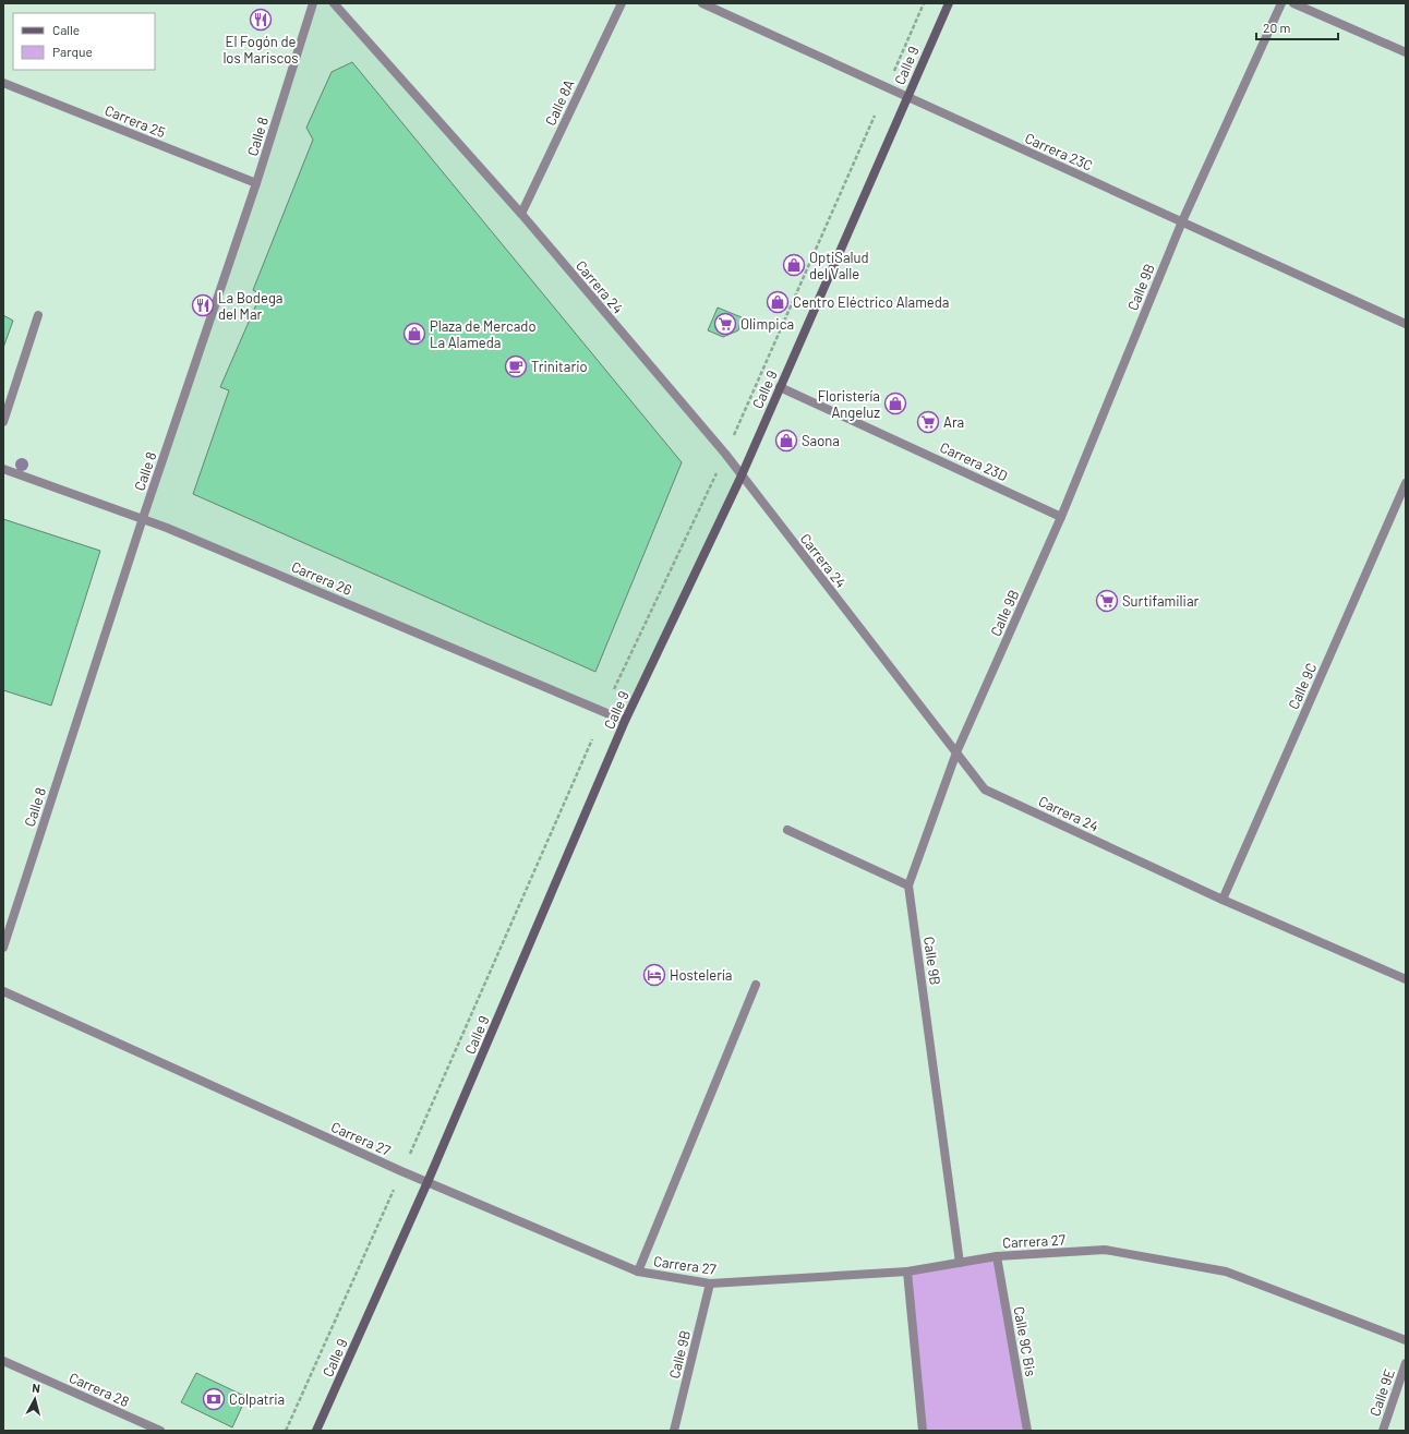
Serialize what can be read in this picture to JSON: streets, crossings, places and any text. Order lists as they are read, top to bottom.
{
  "streets": {
    "main road": ["Calle 9"],
    "street": [
      "Calle 8A",
      "Carrera 25",
      "Calle 8",
      "Carrera 23C",
      "Carrera 24",
      "Calle 9B",
      "Carrera 23D",
      "Carrera 26",
      "Calle 9C",
      "Carrera 27",
      "Calle 9C Bis",
      "Carrera 28",
      "Calle 9E"
    ]
  },
  "crossings": [
    ["Calle 9", "Carrera 23C"],
    ["Calle 9", "Carrera 24"],
    ["Calle 9", "Carrera 23D"],
    ["Calle 9", "Carrera 26"],
    ["Calle 9", "Carrera 27"],
    ["Calle 8A", "Carrera 24"],
    ["Carrera 25", "Calle 8"],
    ["Calle 8", "Carrera 26"],
    ["Carrera 23C", "Calle 9B"],
    ["Carrera 24", "Calle 9B"],
    ["Carrera 24", "Calle 9C"],
    ["Calle 9B", "Carrera 23D"],
    ["Calle 9B", "Carrera 27"],
    ["Carrera 27", "Calle 9C Bis"]
  ],
  "places": {
    "restaurant": ["El Fogón de los Mariscos", "La Bodega del Mar"],
    "shop": [
      "OptiSalud del Valle",
      "Centro Eléctrico Alameda",
      "Plaza de Mercado La Alameda",
      "Floristería Angeluz",
      "Saona"
    ],
    "supermarket": ["Olimpica", "Ara", "Surtifamiliar"],
    "cafe": ["Trinitario"],
    "hotel": ["Hostelería"],
    "bank": ["Colpatria"]
  },
  "legend": ["Calle", "Parque"],
  "scale_bar": "20 m",
  "north": "top"
}
